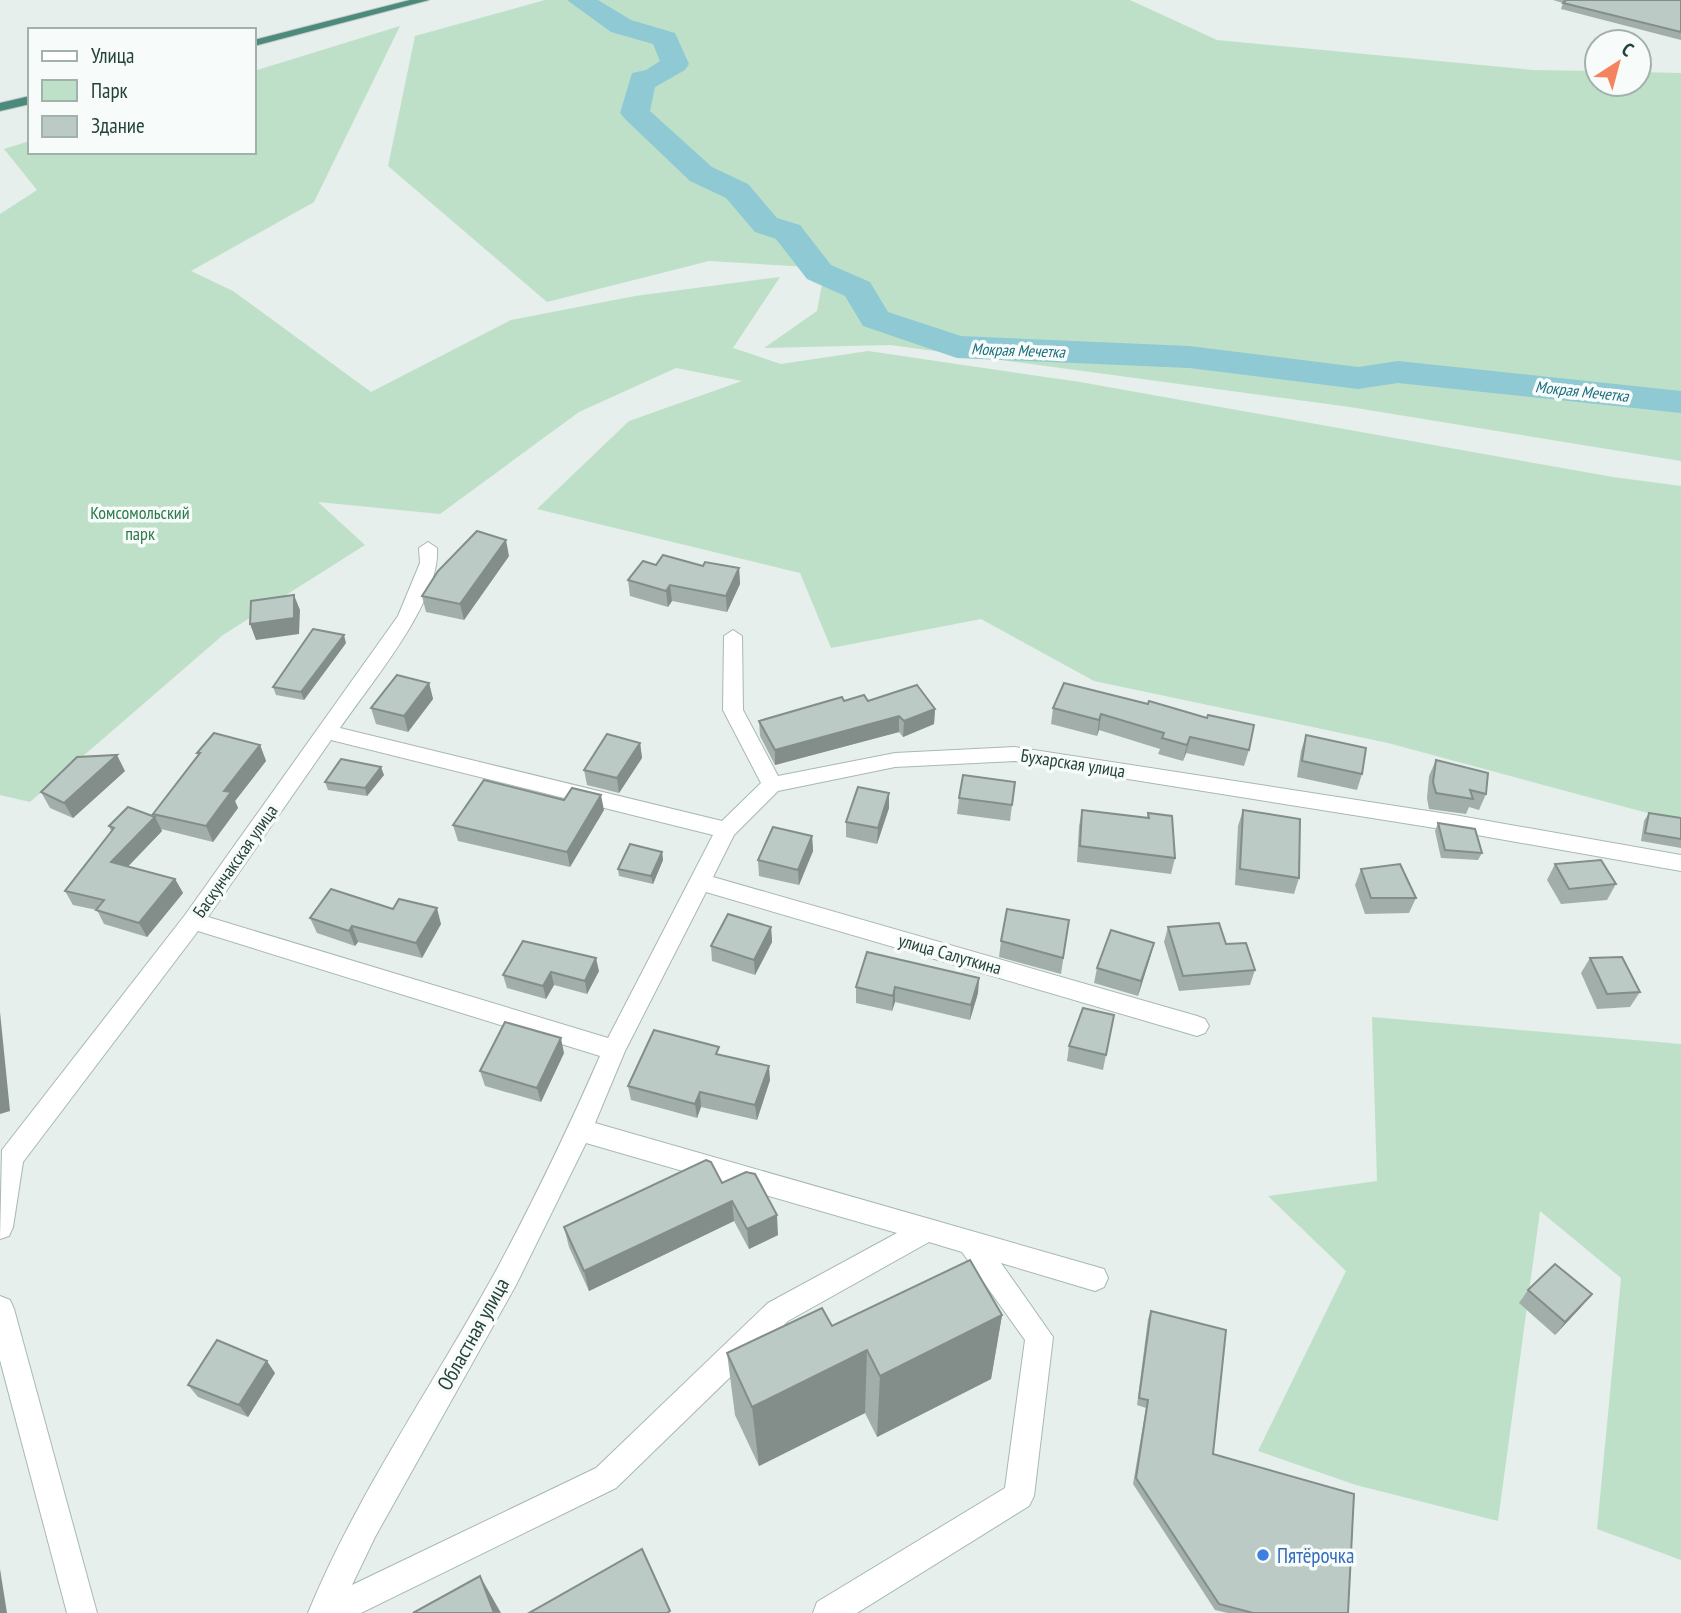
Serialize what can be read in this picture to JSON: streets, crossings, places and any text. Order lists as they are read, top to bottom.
{
  "streets": {
    "street": [
      "Бухарская улица",
      "Баскунчакская улица",
      "улица Салуткина",
      "Областная улица"
    ]
  },
  "water": ["Мокрая Мечетка"],
  "parks": ["Комсомольский парк"],
  "places": ["Пятёрочка"],
  "legend": ["Улица", "Парк", "Здание"],
  "north": "top right"
}
